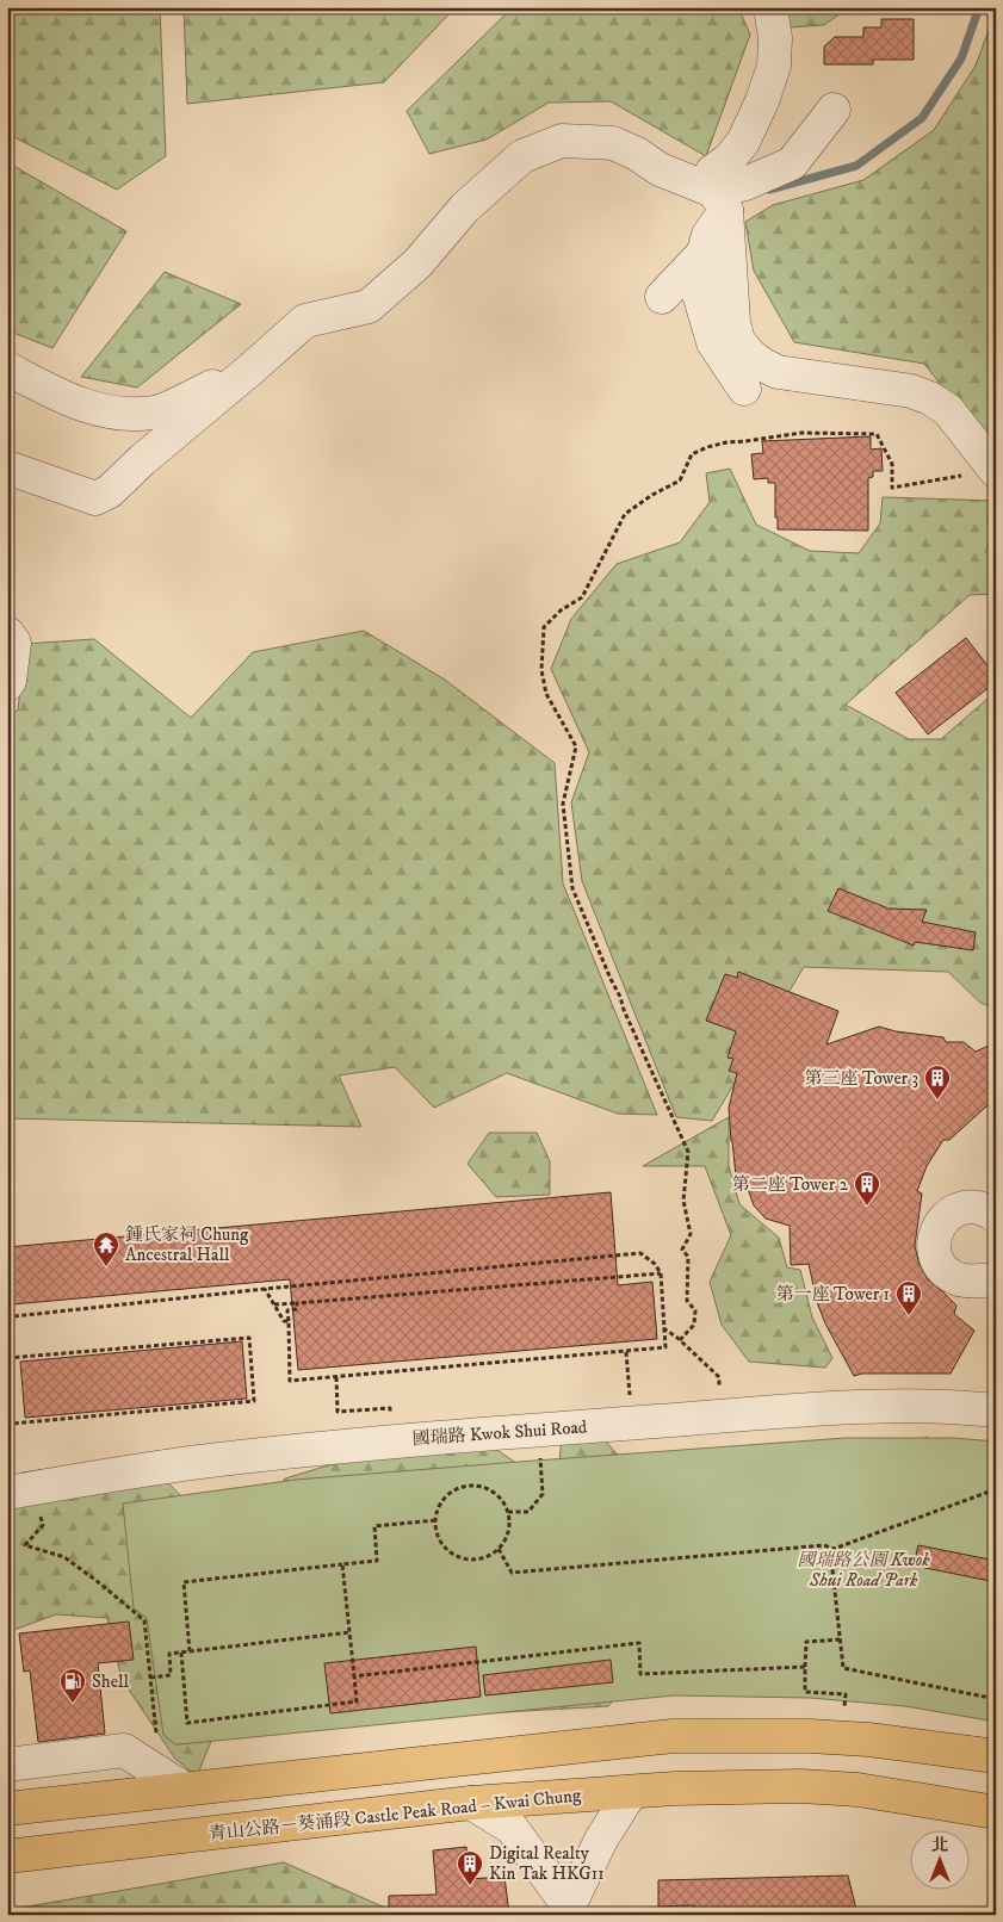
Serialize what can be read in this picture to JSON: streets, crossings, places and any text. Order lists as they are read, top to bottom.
{
  "streets": {
    "main road": ["青山公路－葵涌段 Castle Peak Road – Kwai Chung"],
    "street": ["國瑞路 Kwok Shui Road"]
  },
  "parks": ["國瑞路公園 Kwok Shui Road Park"],
  "places": {
    "building": [
      "第三座 Tower 3",
      "第二座 Tower 2",
      "第一座 Tower 1",
      "Digital Realty Kin Tak HKG11"
    ],
    "temple": ["鍾氏家祠 Chung Ancestral Hall"],
    "fuel station": ["Shell"]
  },
  "north": "top"
}
